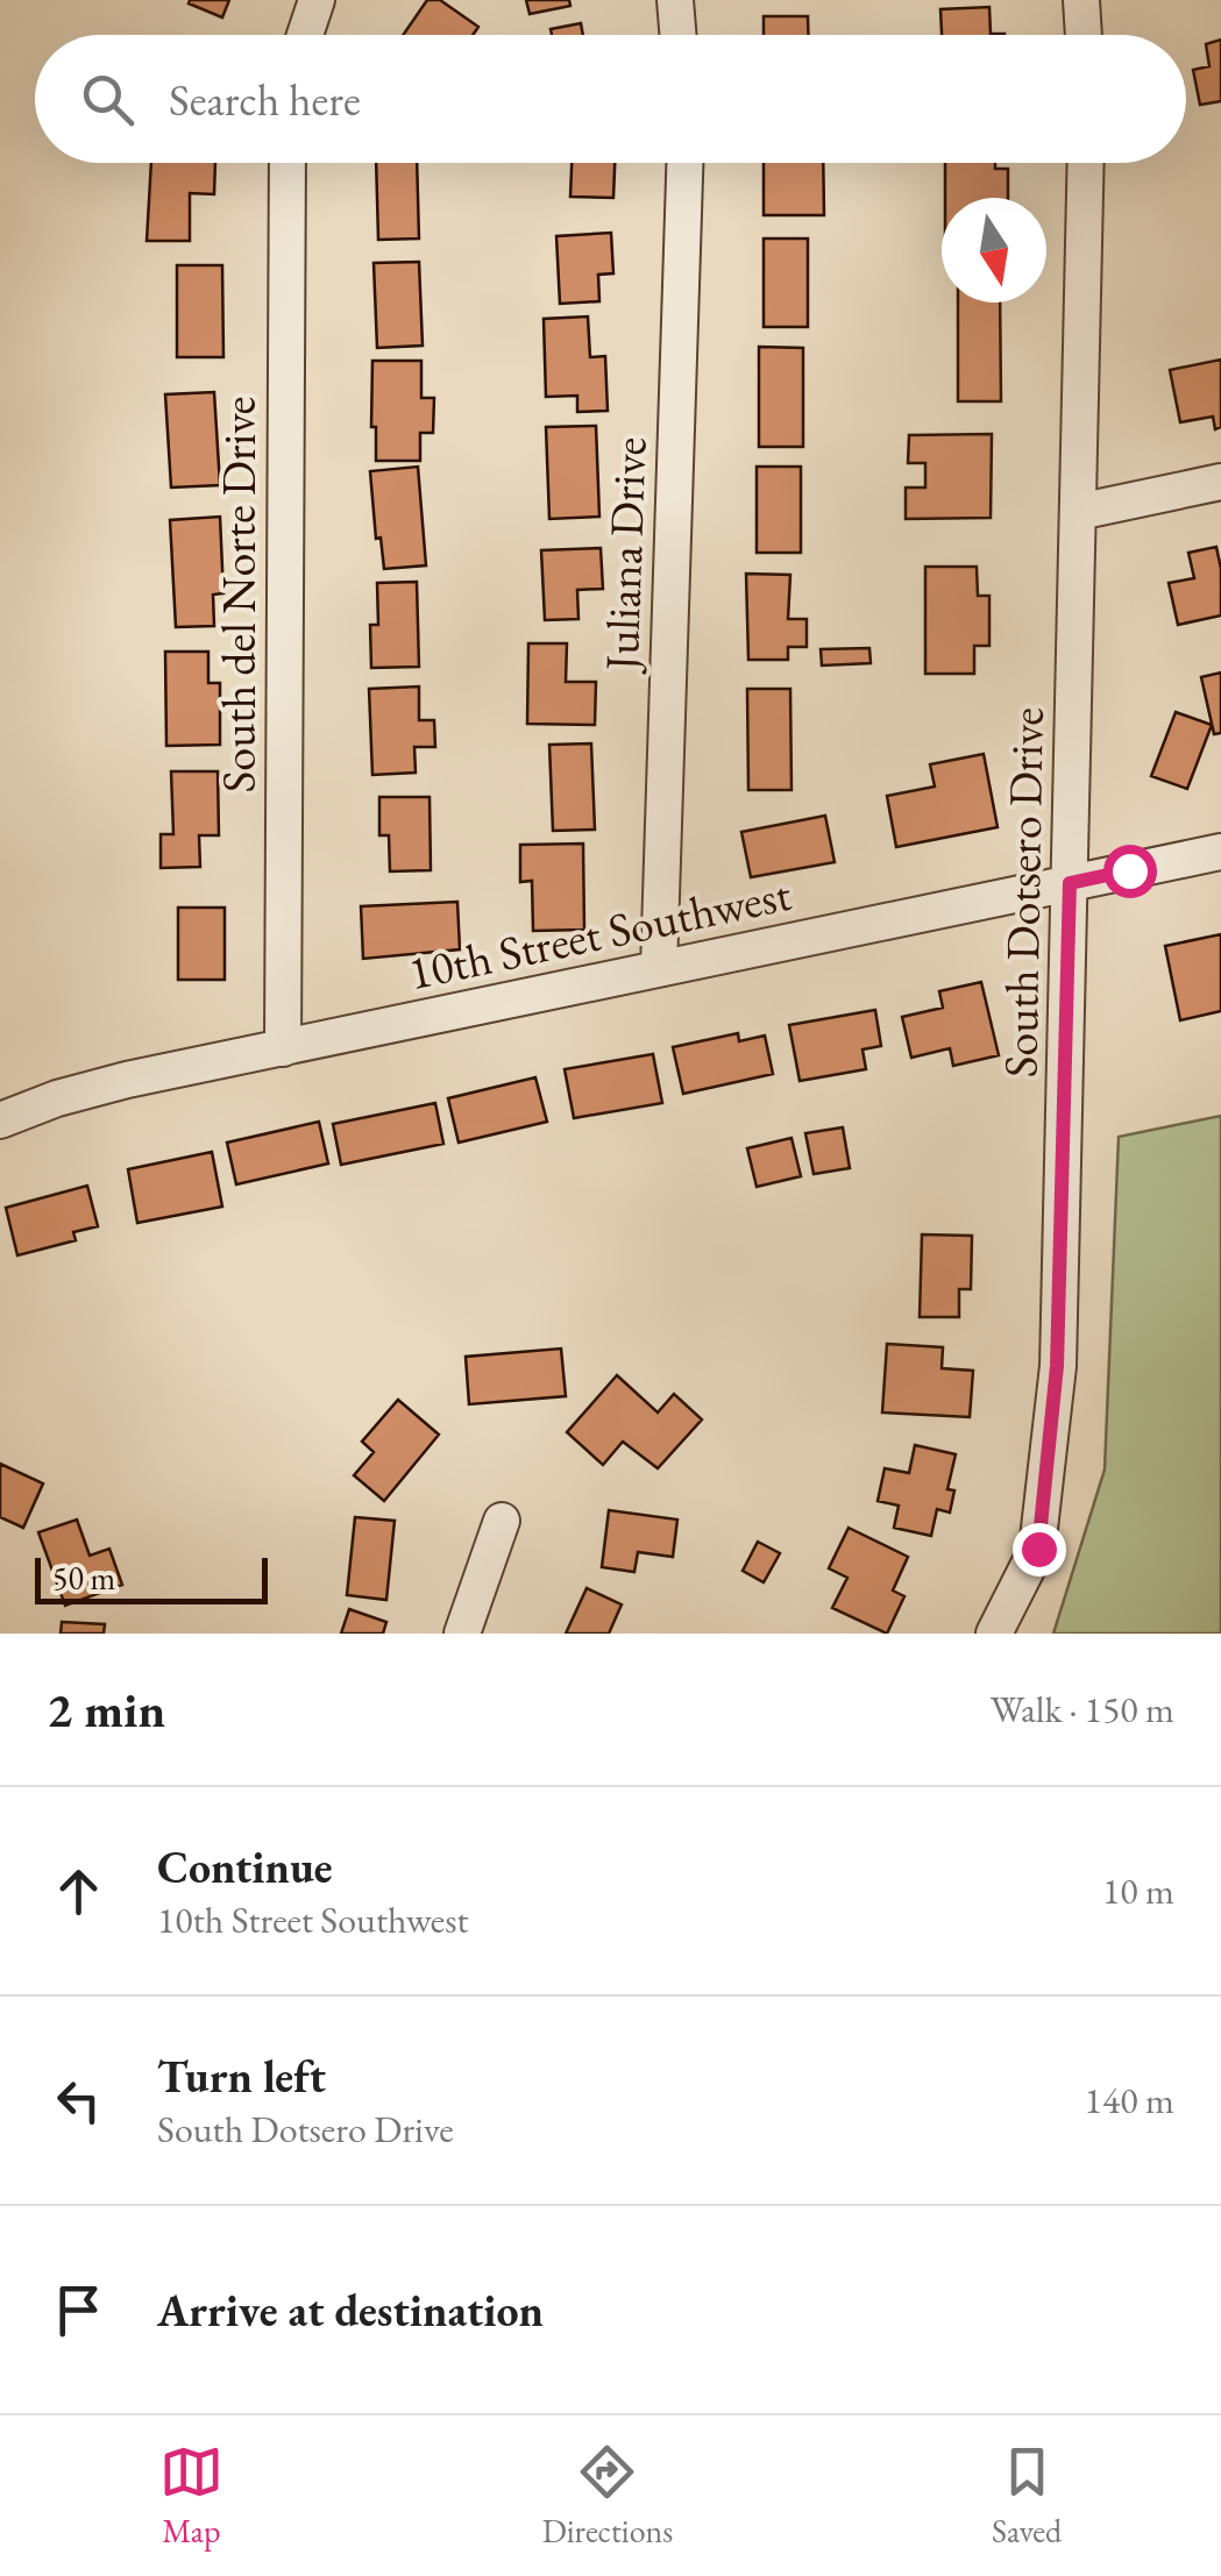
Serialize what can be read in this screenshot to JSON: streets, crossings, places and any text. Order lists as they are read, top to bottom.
{
  "streets": {
    "street": [
      "Juliana Drive",
      "South del Norte Drive",
      "South Dotsero Drive",
      "10th Street Southwest"
    ]
  },
  "crossings": [
    ["Juliana Drive", "10th Street Southwest"],
    ["South del Norte Drive", "10th Street Southwest"],
    ["South Dotsero Drive", "10th Street Southwest"]
  ],
  "scale_bar": "50 m",
  "north": "bottom",
  "page": {
    "search": "Search here",
    "scale": "50 m",
    "heading": ["2 min", "Walk · 150 m"],
    "list": [
      ["Continue", "10th Street Southwest", "10 m"],
      ["Turn left", "South Dotsero Drive", "140 m"],
      "Arrive at destination"
    ],
    "nav": ["Map", "Directions", "Saved"]
  }
}
